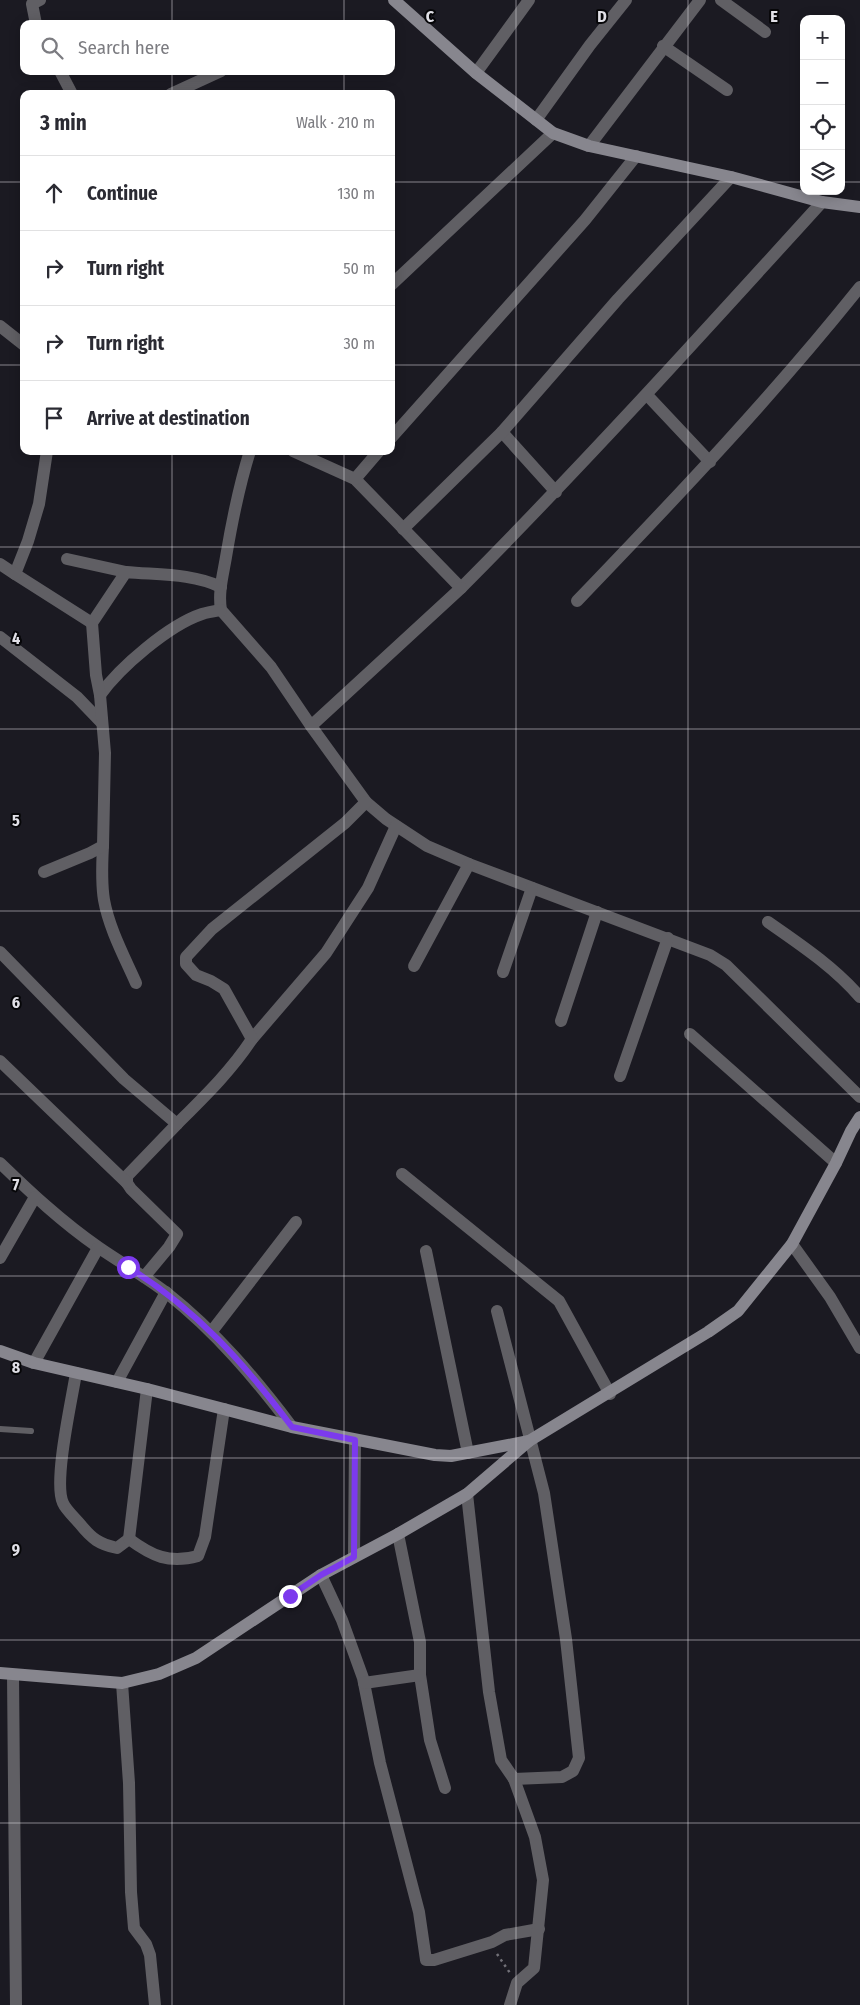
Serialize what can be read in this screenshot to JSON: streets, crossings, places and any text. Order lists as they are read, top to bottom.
{
  "page": {
    "map_buttons": ["+", "−"],
    "search": "Search here",
    "heading": ["3 min", "Walk · 210 m"],
    "list": [
      ["Continue", "130 m"],
      ["Turn right", "50 m"],
      ["Turn right", "30 m"],
      "Arrive at destination"
    ]
  },
  "grid": {
    "columns": ["C", "D", "E"],
    "rows": [
      "4",
      "5",
      "6",
      "7",
      "8",
      "9"
    ]
  }
}
